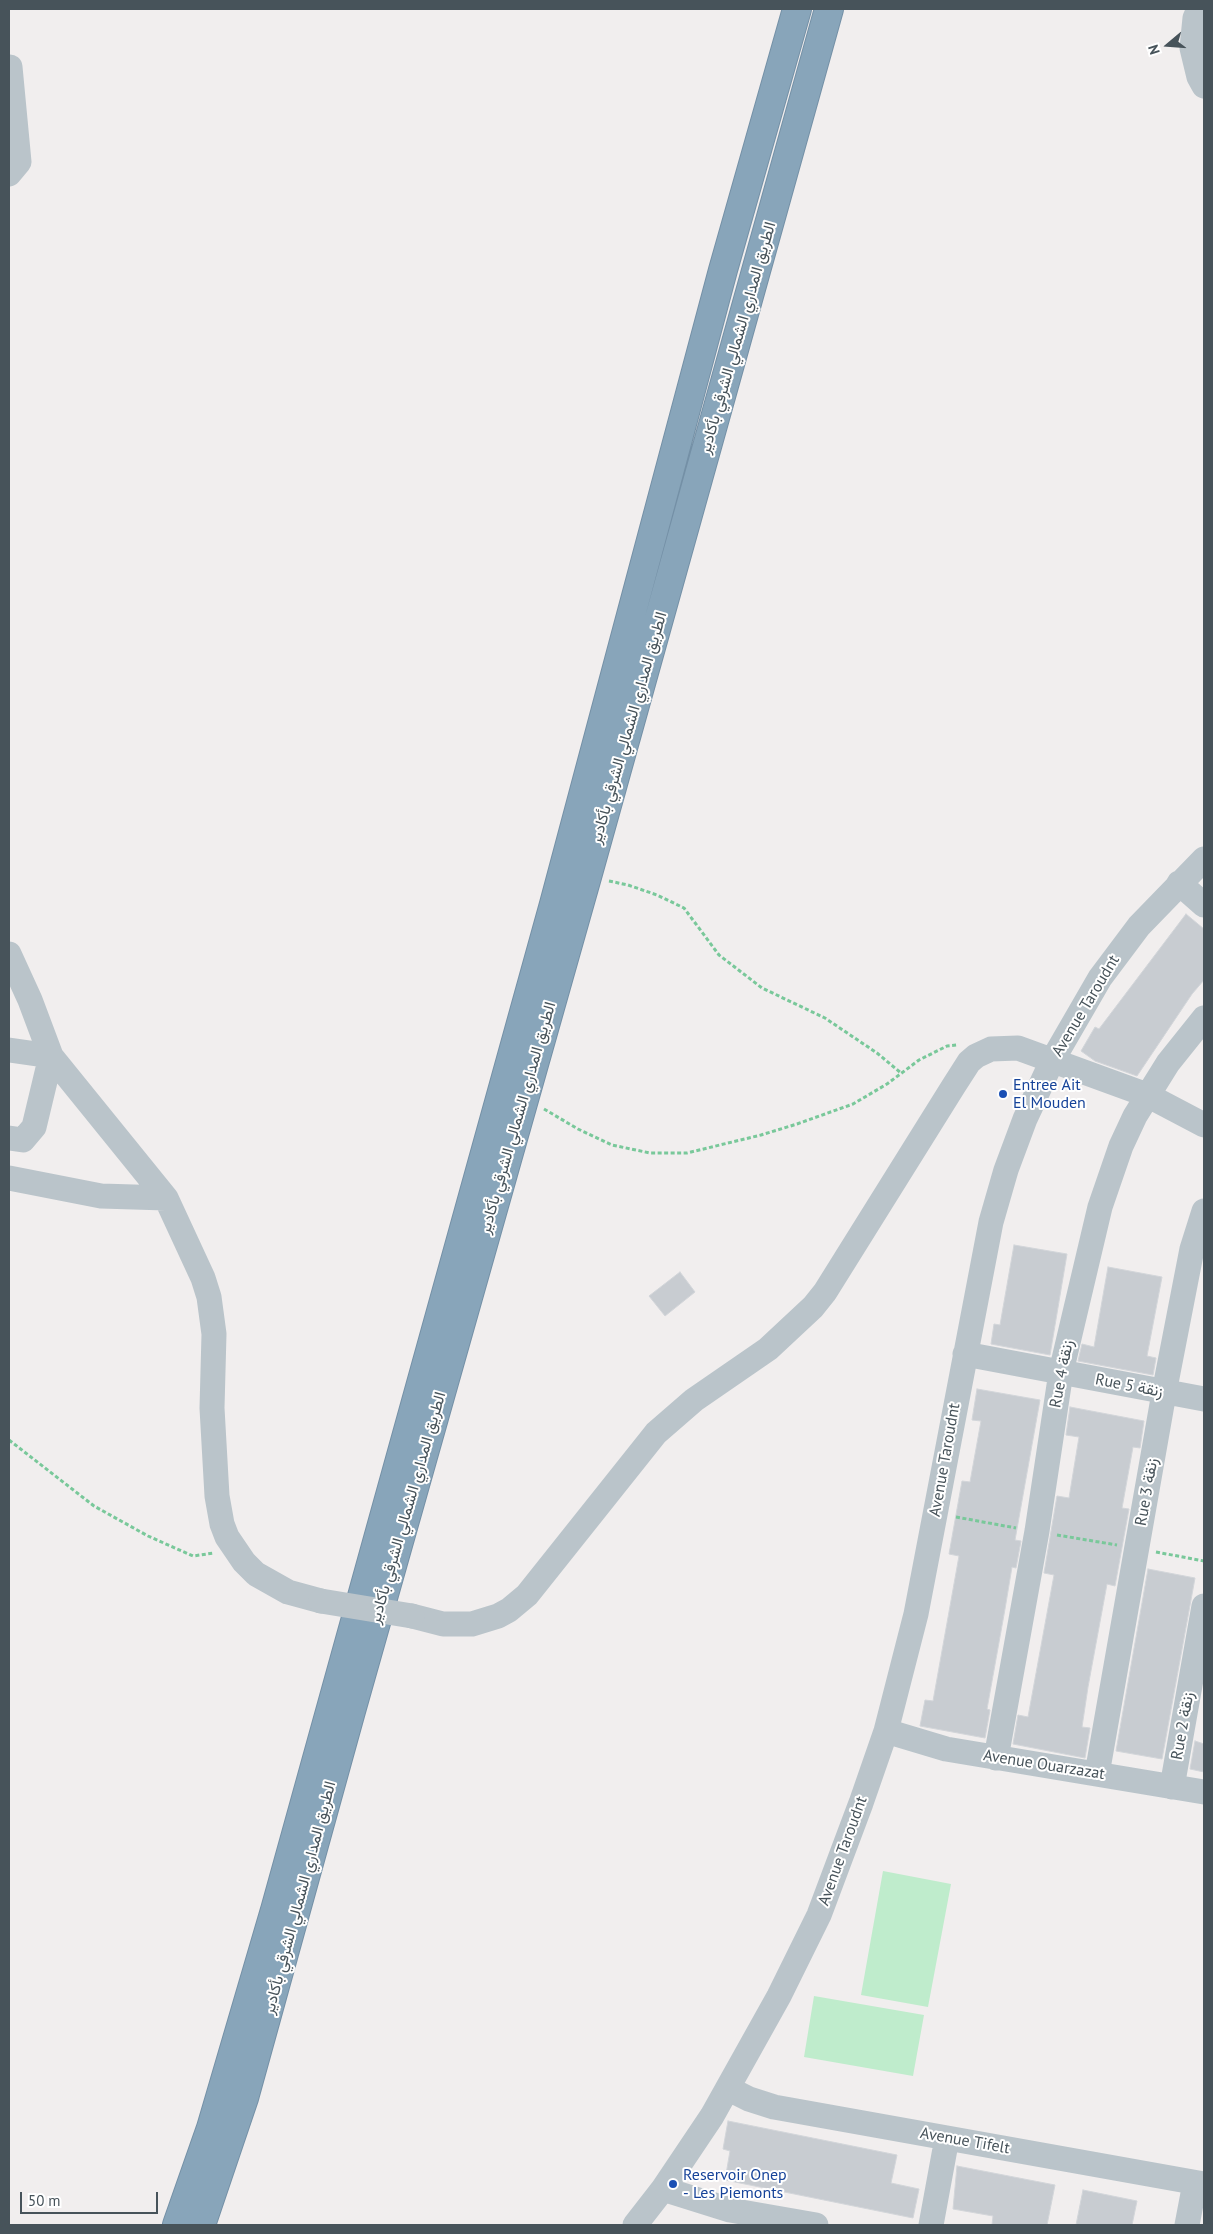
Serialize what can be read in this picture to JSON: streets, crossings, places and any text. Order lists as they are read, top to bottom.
{
  "streets": {
    "highway": ["الطريق المداري الشمالي الشرقي بأكادير"],
    "street": [
      "Avenue Taroudnt",
      "Rue 4 زنقة",
      "Rue 5 زنقة",
      "Rue 3 زنقة",
      "Rue 2 زنقة",
      "Avenue Ouarzazat",
      "Avenue Tifelt"
    ]
  },
  "crossings": [
    ["Avenue Taroudnt", "Rue 5 زنقة"],
    ["Avenue Taroudnt", "Avenue Ouarzazat"],
    ["Avenue Taroudnt", "Avenue Tifelt"],
    ["Rue 4 زنقة", "Rue 5 زنقة"],
    ["Rue 4 زنقة", "Avenue Ouarzazat"],
    ["Rue 5 زنقة", "Rue 3 زنقة"],
    ["Rue 3 زنقة", "Avenue Ouarzazat"],
    ["Rue 2 زنقة", "Avenue Ouarzazat"]
  ],
  "places": ["Entree Ait El Mouden", "Reservoir Onep - Les Piemonts"],
  "scale_bar": "50 m",
  "north": "left"
}
